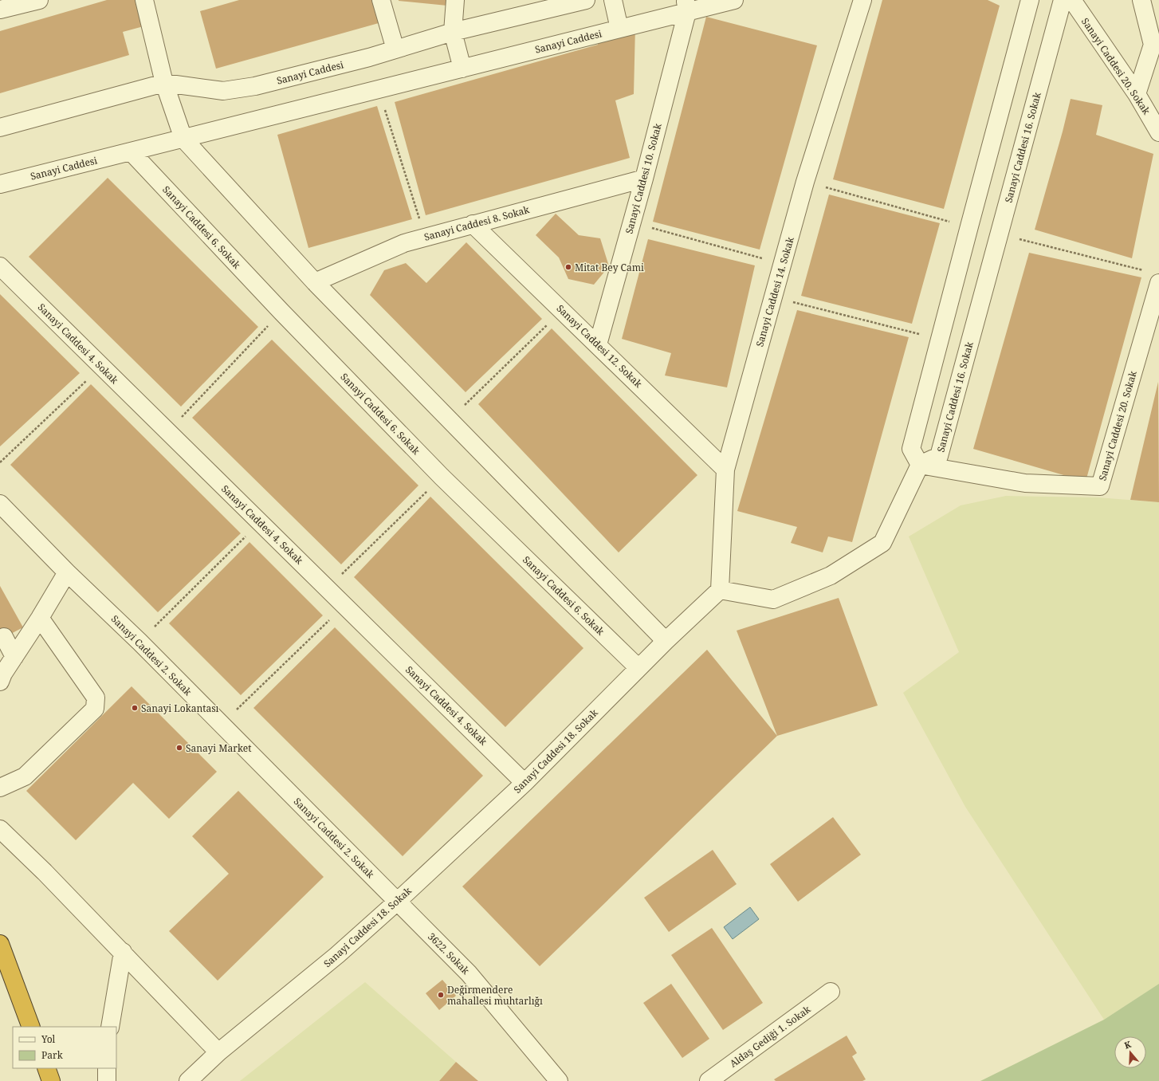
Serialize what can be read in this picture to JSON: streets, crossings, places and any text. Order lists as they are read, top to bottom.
{
  "streets": {
    "street": [
      "Sanayi Caddesi",
      "Sanayi Caddesi 20. Sokak",
      "Sanayi Caddesi 16. Sokak",
      "Sanayi Caddesi 10. Sokak",
      "Sanayi Caddesi 8. Sokak",
      "Sanayi Caddesi 6. Sokak",
      "Sanayi Caddesi 14. Sokak",
      "Sanayi Caddesi 4. Sokak",
      "Sanayi Caddesi 12. Sokak",
      "Sanayi Caddesi 2. Sokak",
      "Sanayi Caddesi 18. Sokak",
      "3622. Sokak",
      "Aldaş Gediği 1. Sokak"
    ]
  },
  "crossings": [
    ["Sanayi Caddesi", "Sanayi Caddesi 10. Sokak"],
    ["Sanayi Caddesi", "Sanayi Caddesi 6. Sokak"],
    ["Sanayi Caddesi 20. Sokak", "Sanayi Caddesi 16. Sokak"],
    ["Sanayi Caddesi 10. Sokak", "Sanayi Caddesi 8. Sokak"],
    ["Sanayi Caddesi 10. Sokak", "Sanayi Caddesi 12. Sokak"],
    ["Sanayi Caddesi 8. Sokak", "Sanayi Caddesi 12. Sokak"],
    ["Sanayi Caddesi 6. Sokak", "Sanayi Caddesi 18. Sokak"],
    ["Sanayi Caddesi 14. Sokak", "Sanayi Caddesi 12. Sokak"],
    ["Sanayi Caddesi 14. Sokak", "Sanayi Caddesi 18. Sokak"],
    ["Sanayi Caddesi 4. Sokak", "Sanayi Caddesi 18. Sokak"],
    ["Sanayi Caddesi 2. Sokak", "Sanayi Caddesi 18. Sokak"],
    ["Sanayi Caddesi 2. Sokak", "3622. Sokak"],
    ["Sanayi Caddesi 18. Sokak", "3622. Sokak"]
  ],
  "places": [
    "Mitat Bey Cami",
    "Sanayi Lokantası",
    "Sanayi Market",
    "Değirmendere mahallesi muhtarlığı"
  ],
  "legend": ["Yol", "Park"],
  "north": "top"
}
